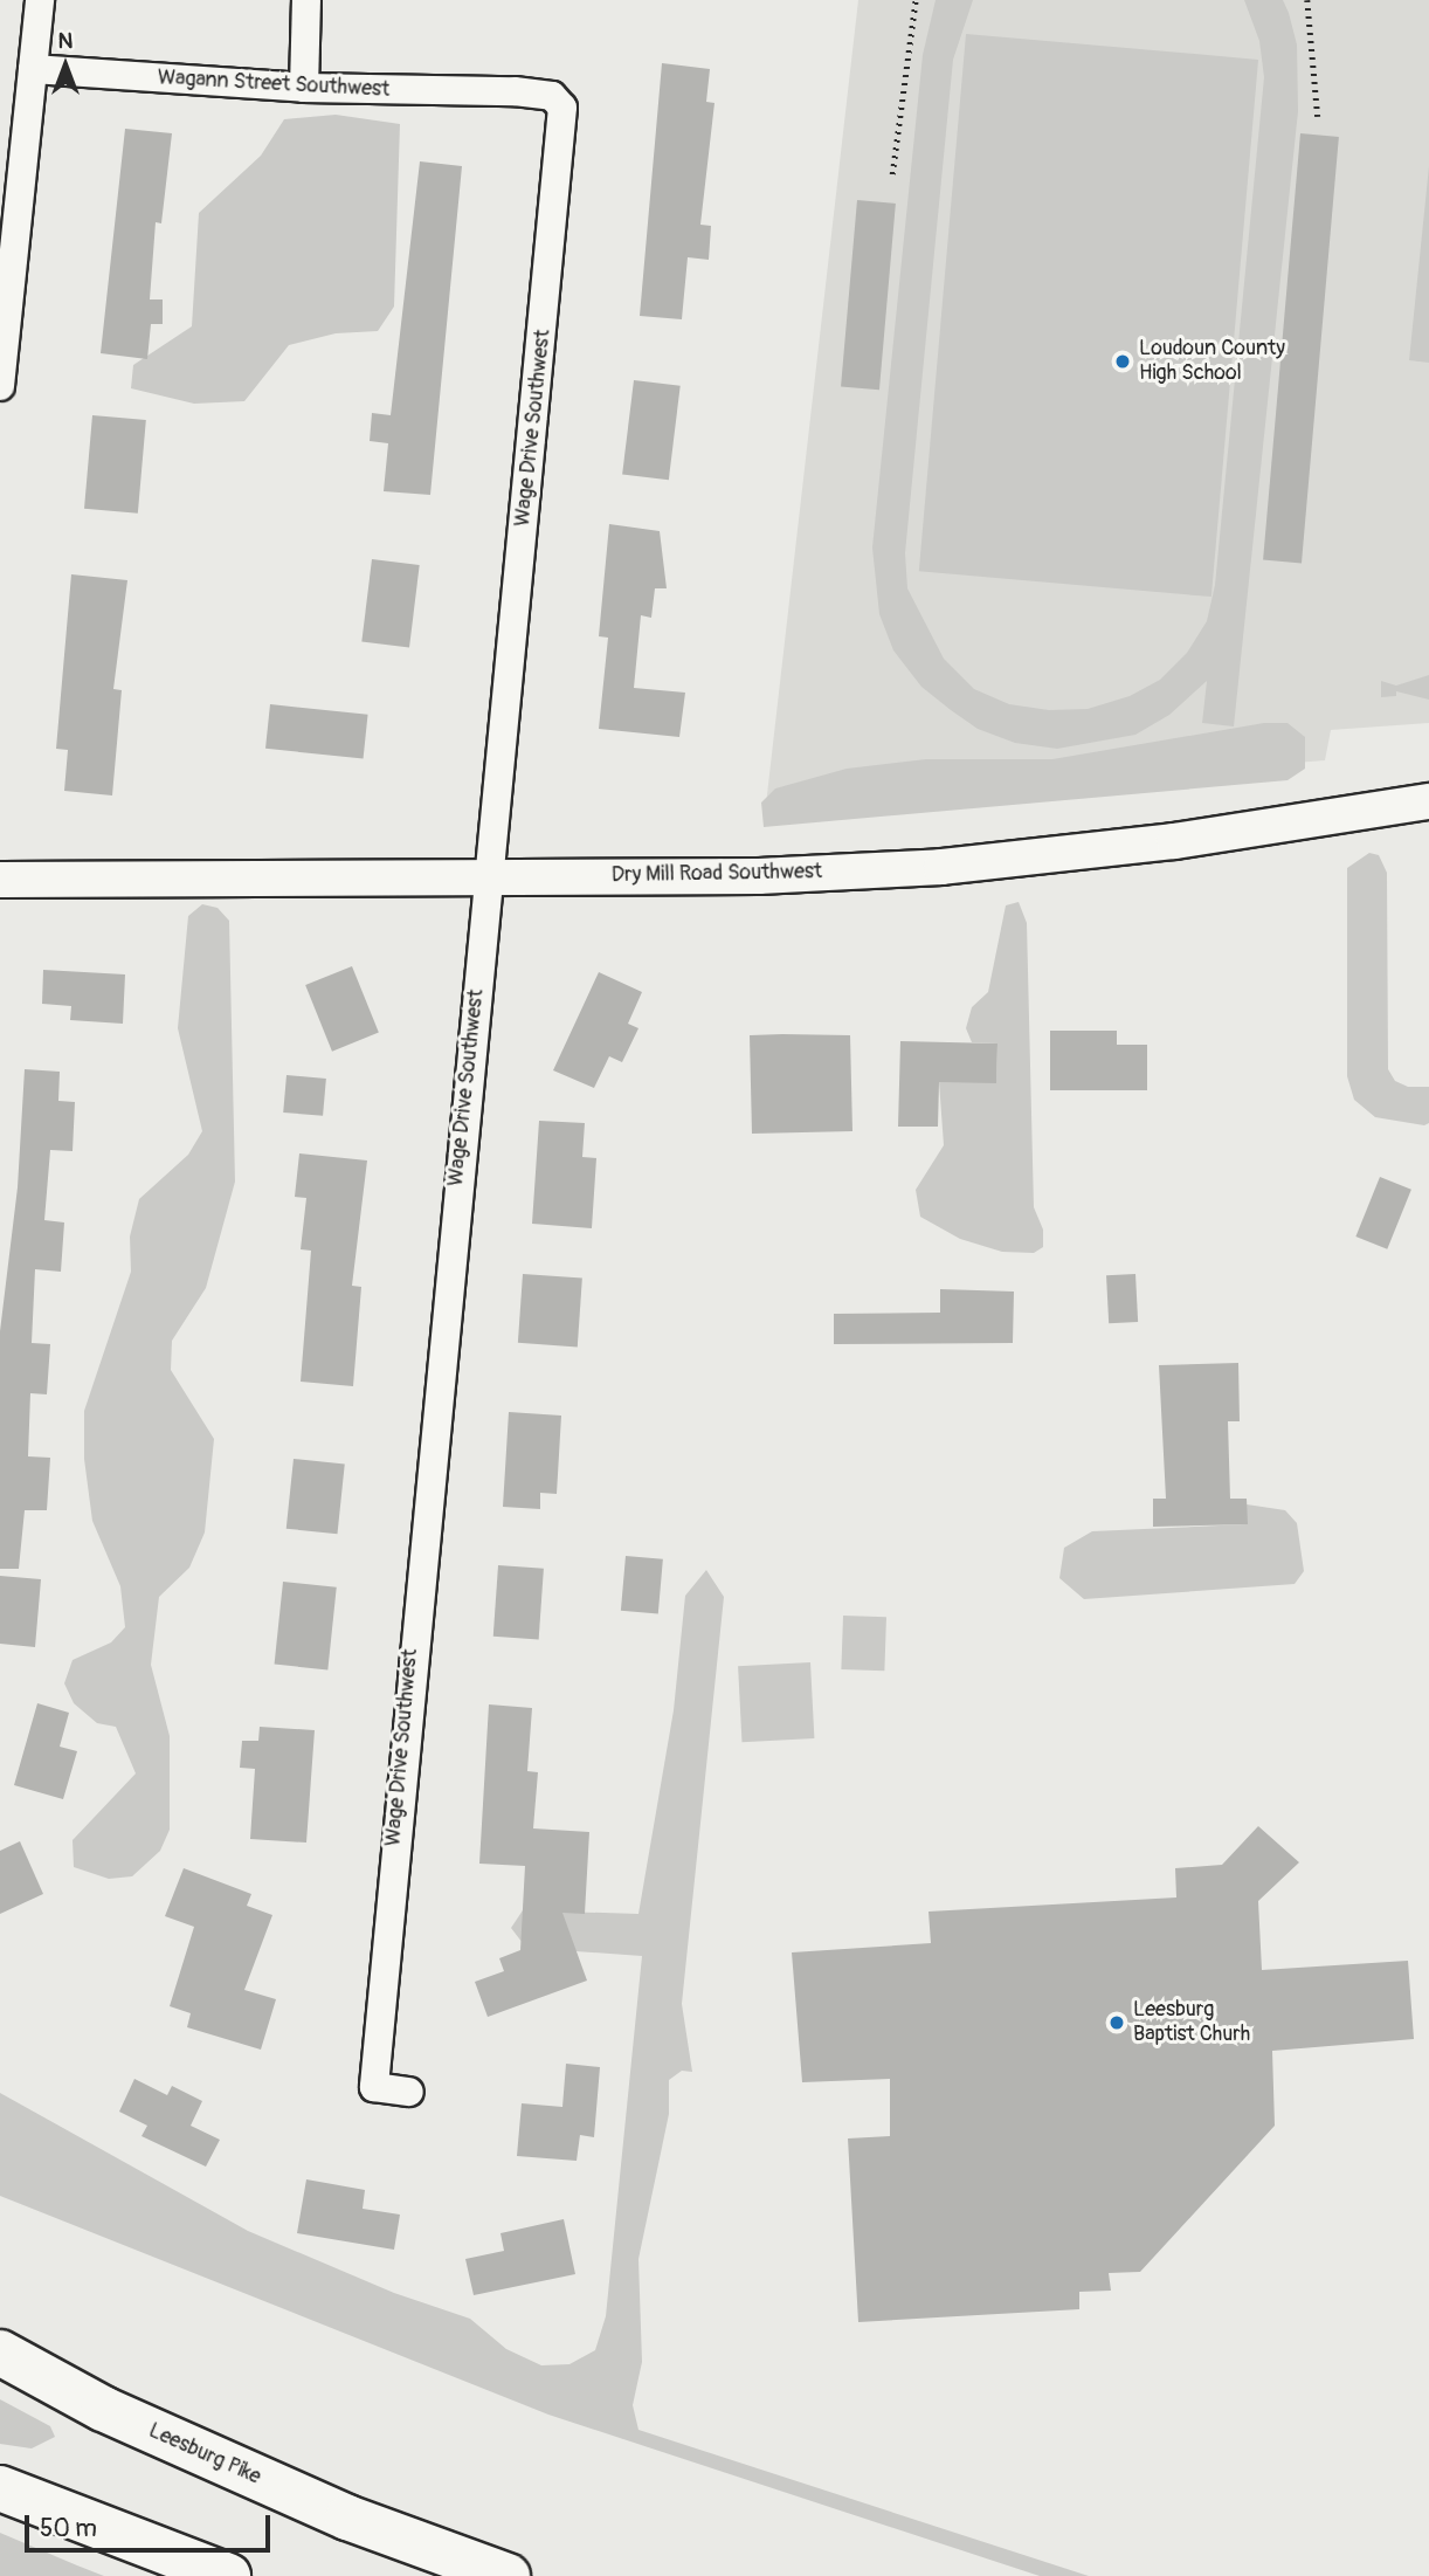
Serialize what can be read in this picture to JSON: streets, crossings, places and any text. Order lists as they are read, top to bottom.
{
  "streets": {
    "highway": ["Leesburg Pike"],
    "street": ["Wagann Street Southwest", "Wage Drive Southwest", "Dry Mill Road Southwest"]
  },
  "crossings": [
    ["Wagann Street Southwest", "Wage Drive Southwest"],
    ["Wage Drive Southwest", "Dry Mill Road Southwest"]
  ],
  "places": ["Loudoun County High School", "Leesburg Baptist Churh"],
  "scale_bar": "50 m",
  "north": "top"
}
